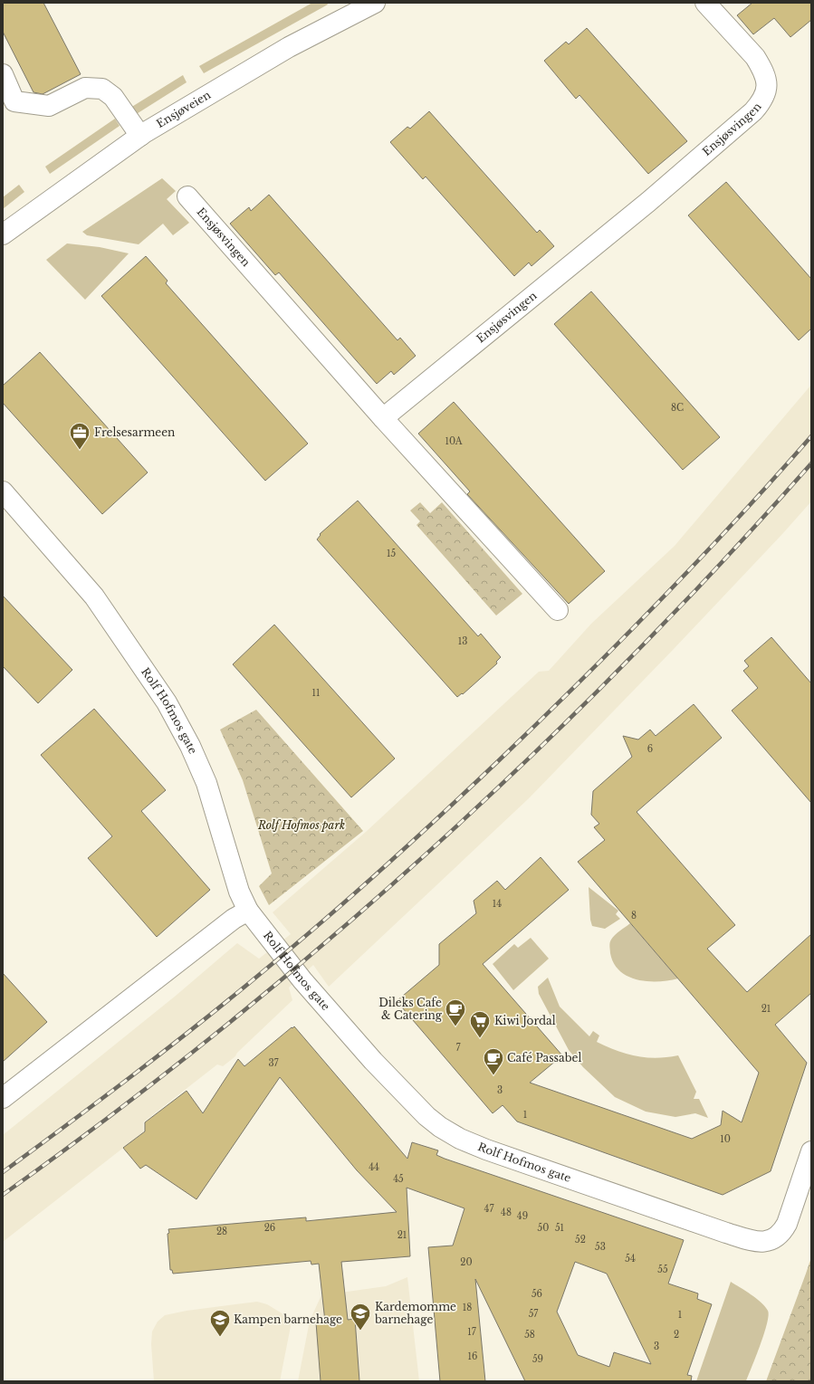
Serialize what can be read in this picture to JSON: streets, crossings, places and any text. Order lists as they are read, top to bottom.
{
  "streets": {
    "street": ["Ensjøveien", "Ensjøsvingen", "Rolf Hofmos gate"]
  },
  "parks": ["Rolf Hofmos park"],
  "places": {
    "office": ["Frelsesarmeen"],
    "cafe": ["Dileks Cafe & Catering", "Café Passabel"],
    "supermarket": ["Kiwi Jordal"],
    "school or university": ["Kardemomme barnehage", "Kampen barnehage"]
  },
  "house_numbers": [
    "8C",
    "10A",
    "15",
    "13",
    "11",
    "6",
    "14",
    "8",
    "21",
    "7",
    "37",
    "3",
    "1",
    "10",
    "44",
    "45",
    "47",
    "48",
    "49",
    "26",
    "50",
    "51",
    "28",
    "21",
    "52",
    "53",
    "54",
    "20",
    "55",
    "56",
    "18",
    "57",
    "1",
    "17",
    "58",
    "2",
    "3",
    "16",
    "59"
  ]
}
